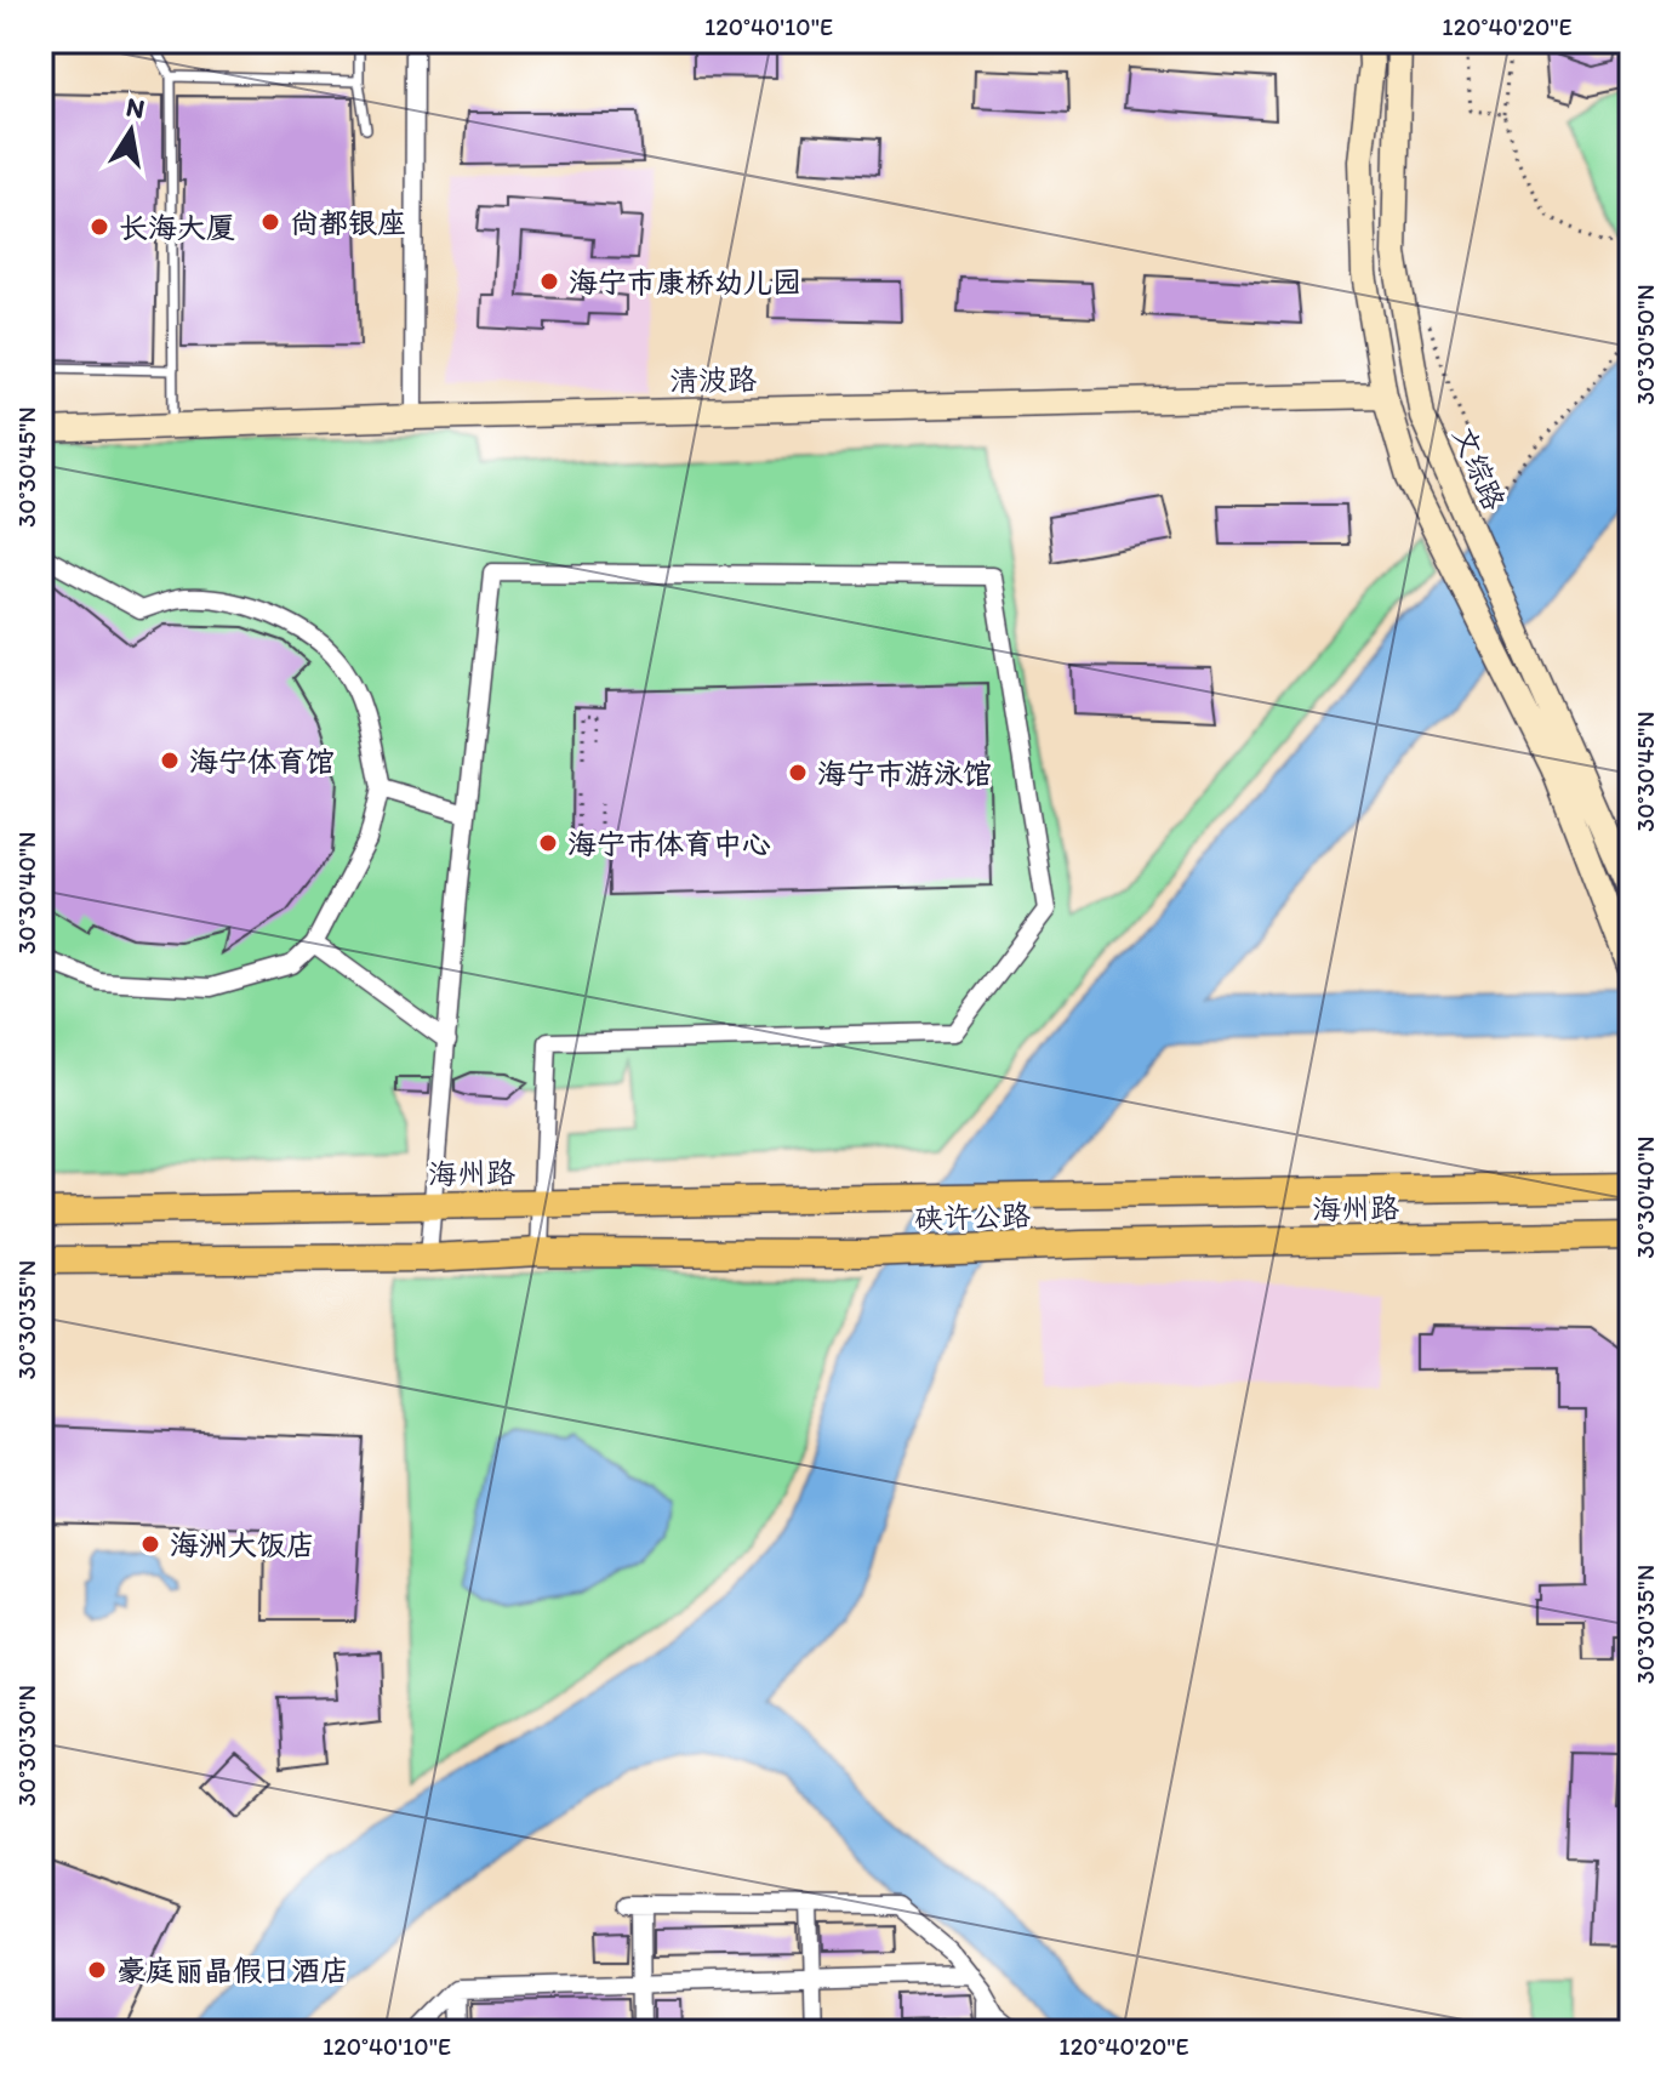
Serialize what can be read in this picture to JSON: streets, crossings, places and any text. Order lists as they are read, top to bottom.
{
  "streets": {
    "main road": [
      "清波路",
      "文综路",
      "海州路",
      "硖许公路"
    ]
  },
  "crossings": [
    ["海州路", "硖许公路"]
  ],
  "places": [
    "尚都银座",
    "长海大厦",
    "海宁市康桥幼儿园",
    "海宁体育馆",
    "海宁市游泳馆",
    "海宁市体育中心",
    "海洲大饭店",
    "豪庭丽晶假日酒店"
  ],
  "north": "top",
  "coordinates": [
    "120°40'10\"E",
    "120°40'20\"E",
    "30°30'50\"N",
    "30°30'45\"N",
    "30°30'40\"N",
    "30°30'35\"N",
    "30°30'30\"N"
  ]
}
